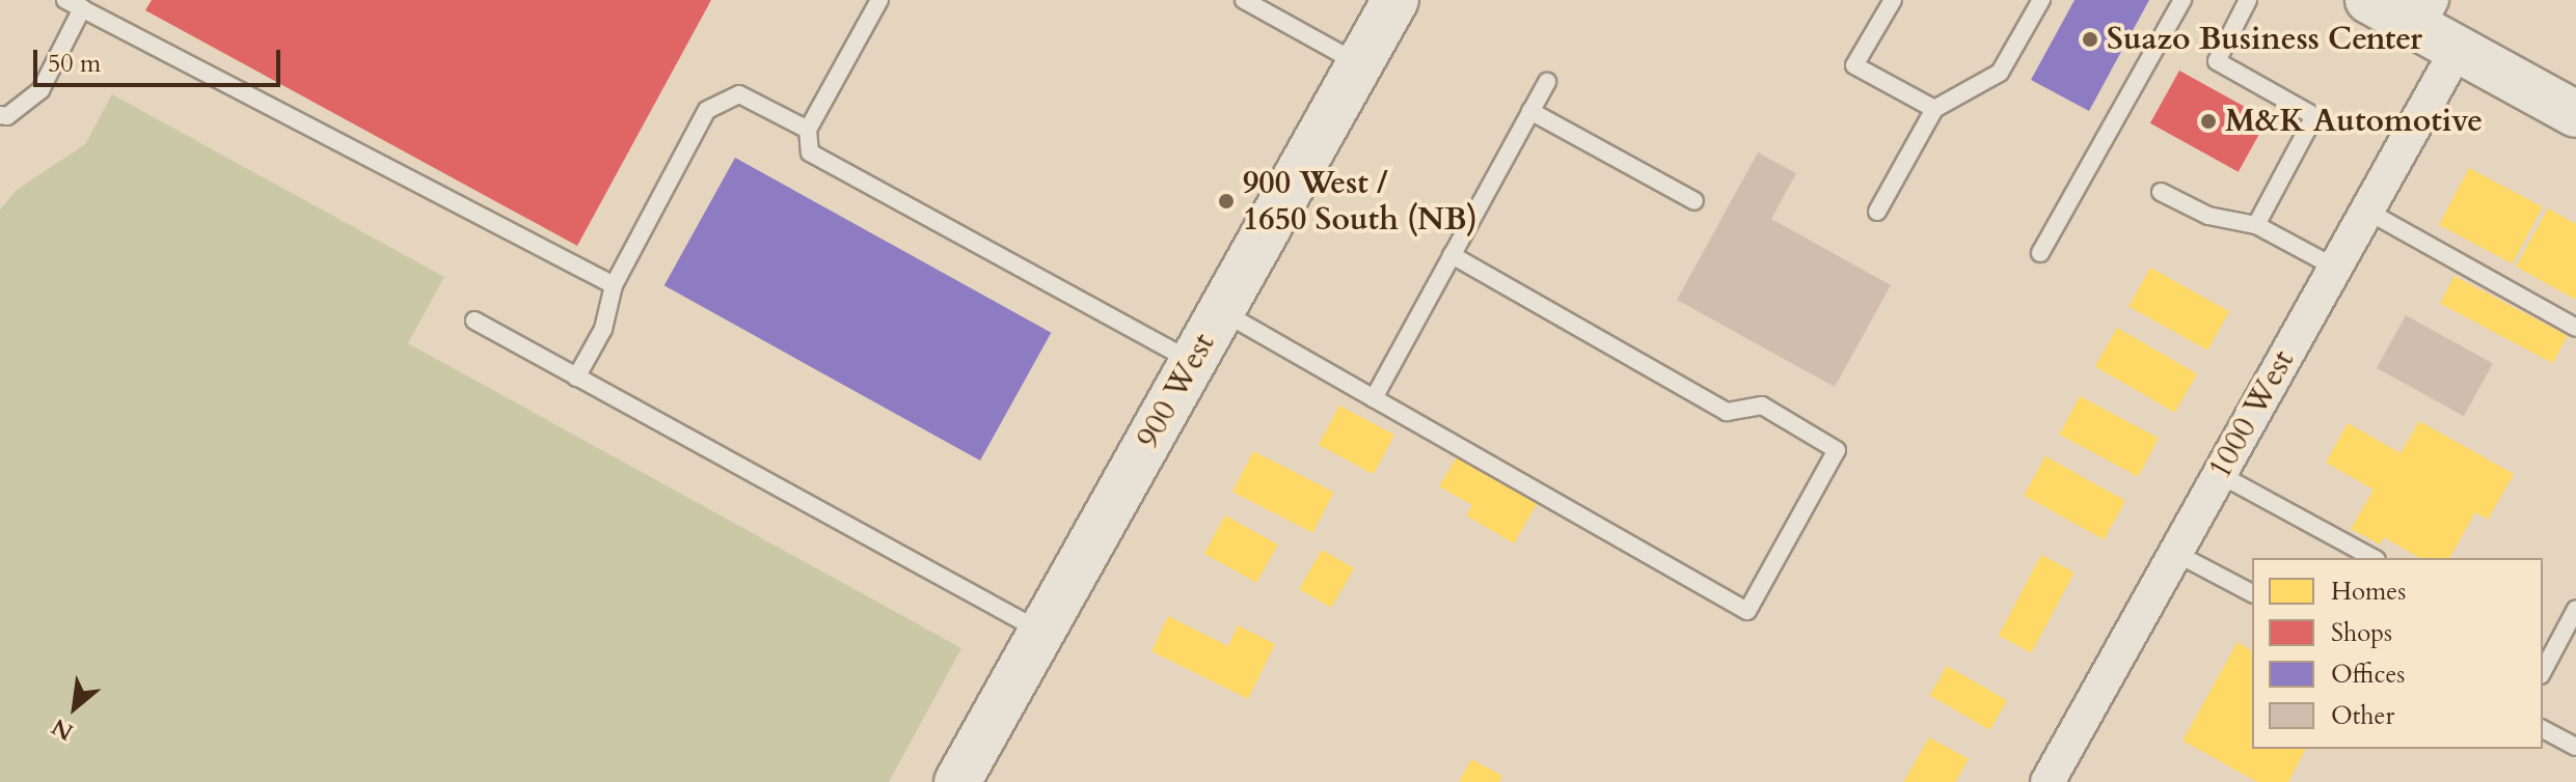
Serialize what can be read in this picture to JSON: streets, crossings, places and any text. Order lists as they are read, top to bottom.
{
  "streets": {
    "main road": ["900 West"],
    "street": ["1000 West"]
  },
  "places": ["Suazo Business Center", "M&K Automotive", "900 West / 1650 South (NB)"],
  "legend": [
    "Homes",
    "Shops",
    "Offices",
    "Other"
  ],
  "scale_bar": "50 m",
  "north": "bottom left"
}
